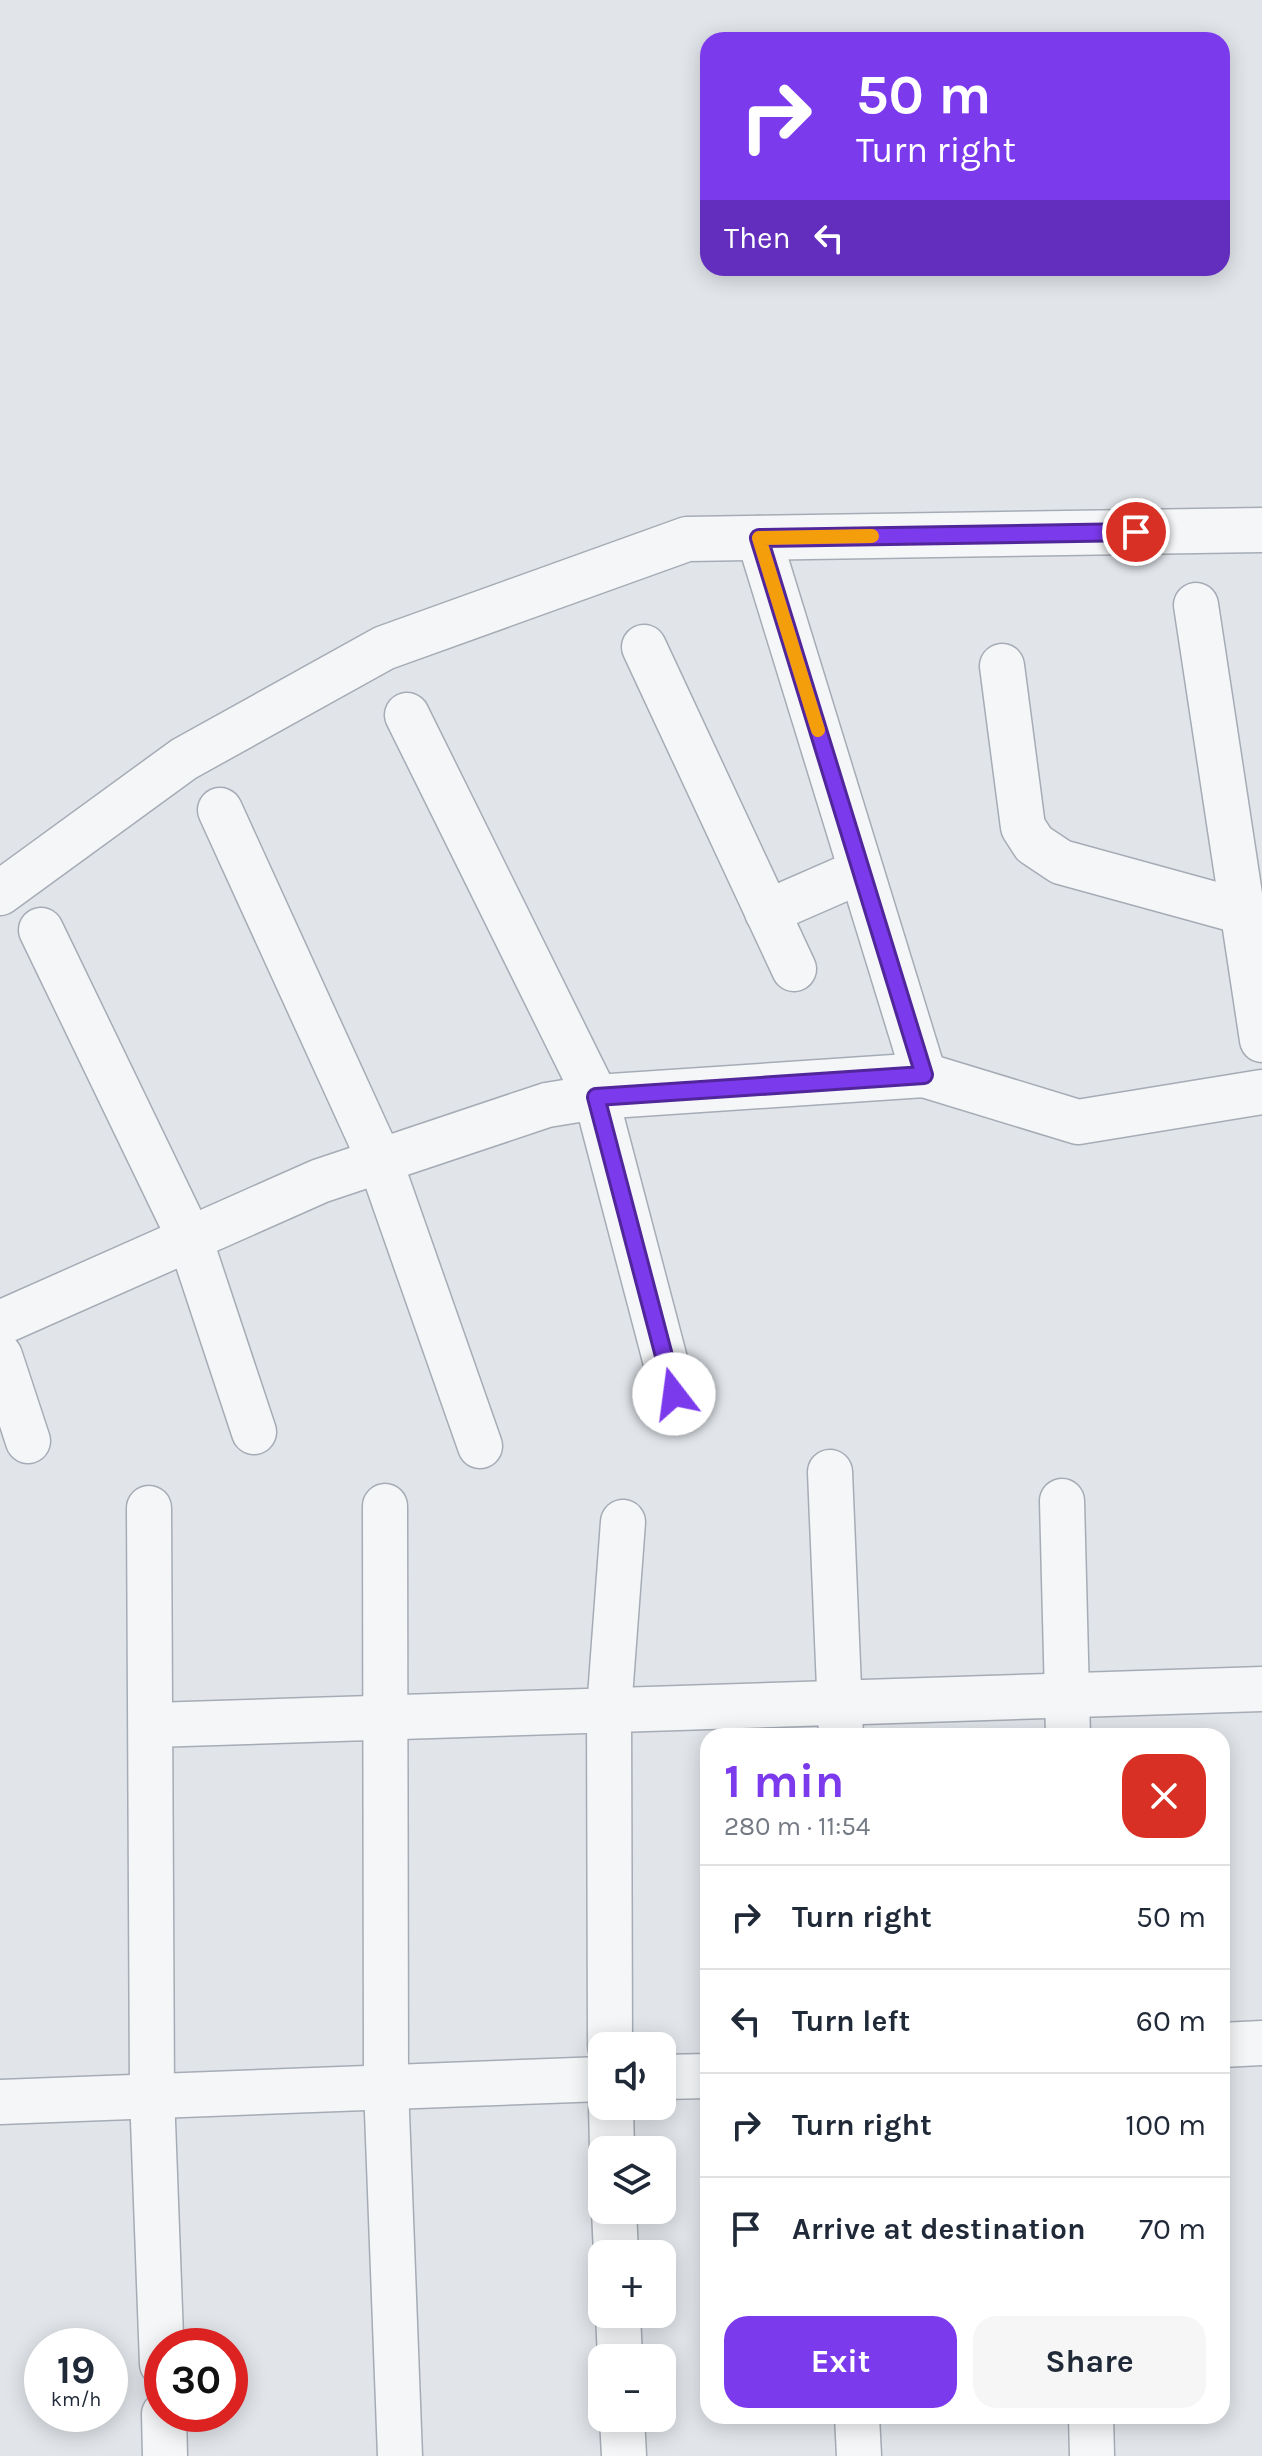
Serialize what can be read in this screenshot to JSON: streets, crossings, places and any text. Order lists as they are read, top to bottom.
{
  "page": {
    "turn": ["50 m", "Turn right"],
    "then": "Then",
    "heading": ["1 min", "280 m · 11:54"],
    "list": [
      {
        "name": "Turn right",
        "value": "50 m"
      },
      {
        "name": "Turn left",
        "value": "60 m"
      },
      {
        "name": "Turn right",
        "value": "100 m"
      },
      {
        "name": "Arrive at destination",
        "value": "70 m"
      }
    ],
    "map_buttons": ["+", "−"],
    "buttons": ["Exit", "Share"],
    "speed": "19 km/h",
    "limit": "30"
  }
}
